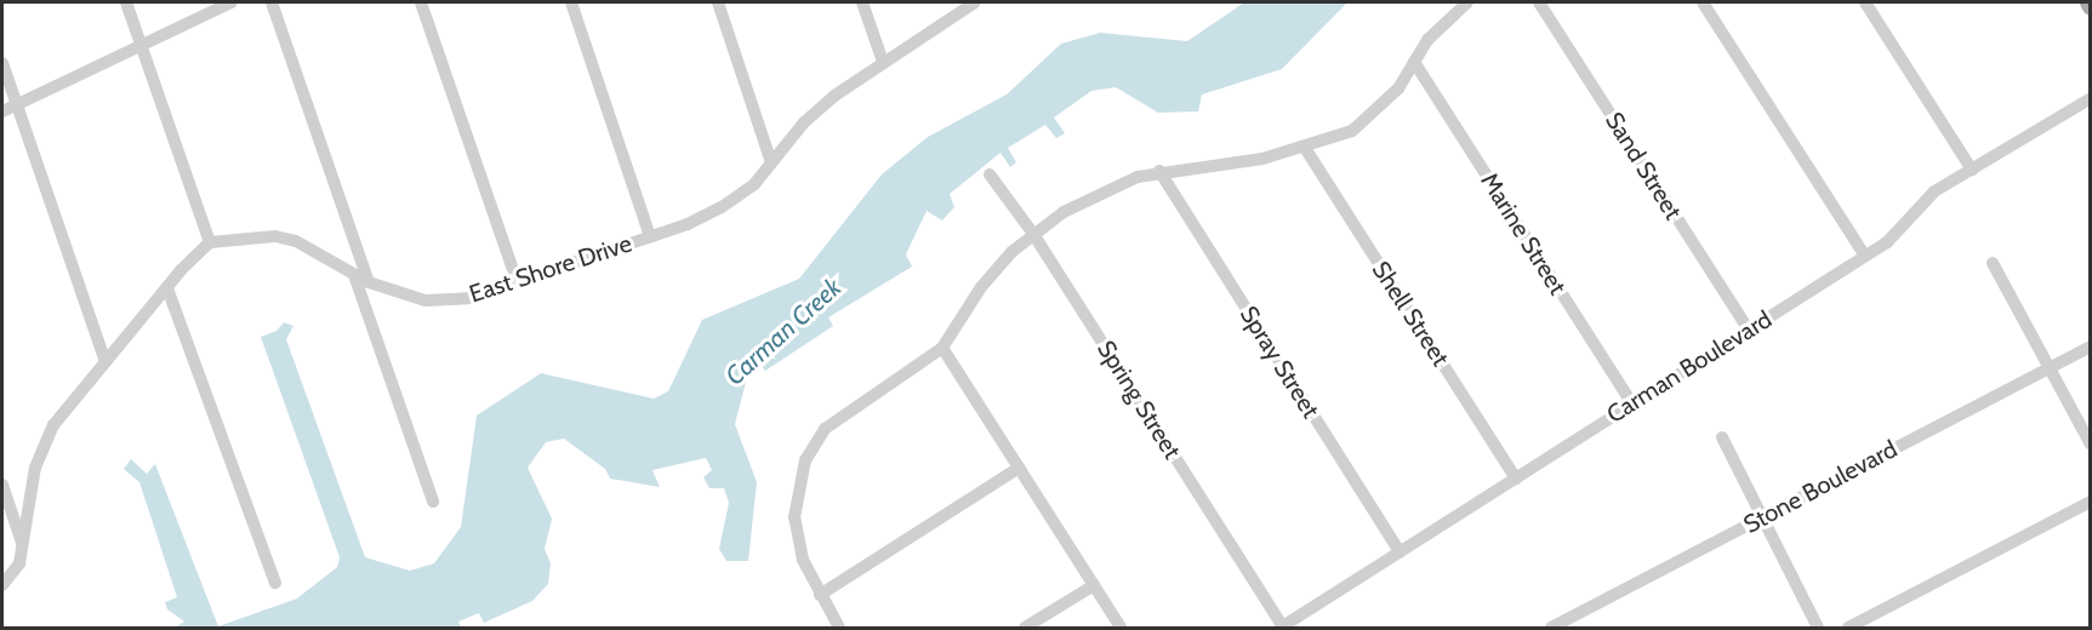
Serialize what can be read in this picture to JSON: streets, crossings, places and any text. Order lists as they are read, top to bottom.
{
  "streets": {
    "street": [
      "Sand Street",
      "Marine Street",
      "East Shore Drive",
      "Shell Street",
      "Spray Street",
      "Carman Boulevard",
      "Spring Street",
      "Stone Boulevard"
    ]
  },
  "crossings": [
    ["Sand Street", "Carman Boulevard"],
    ["Marine Street", "Carman Boulevard"],
    ["Shell Street", "Carman Boulevard"],
    ["Spray Street", "Carman Boulevard"],
    ["Carman Boulevard", "Spring Street"]
  ],
  "water": ["Carman Creek"]
}
